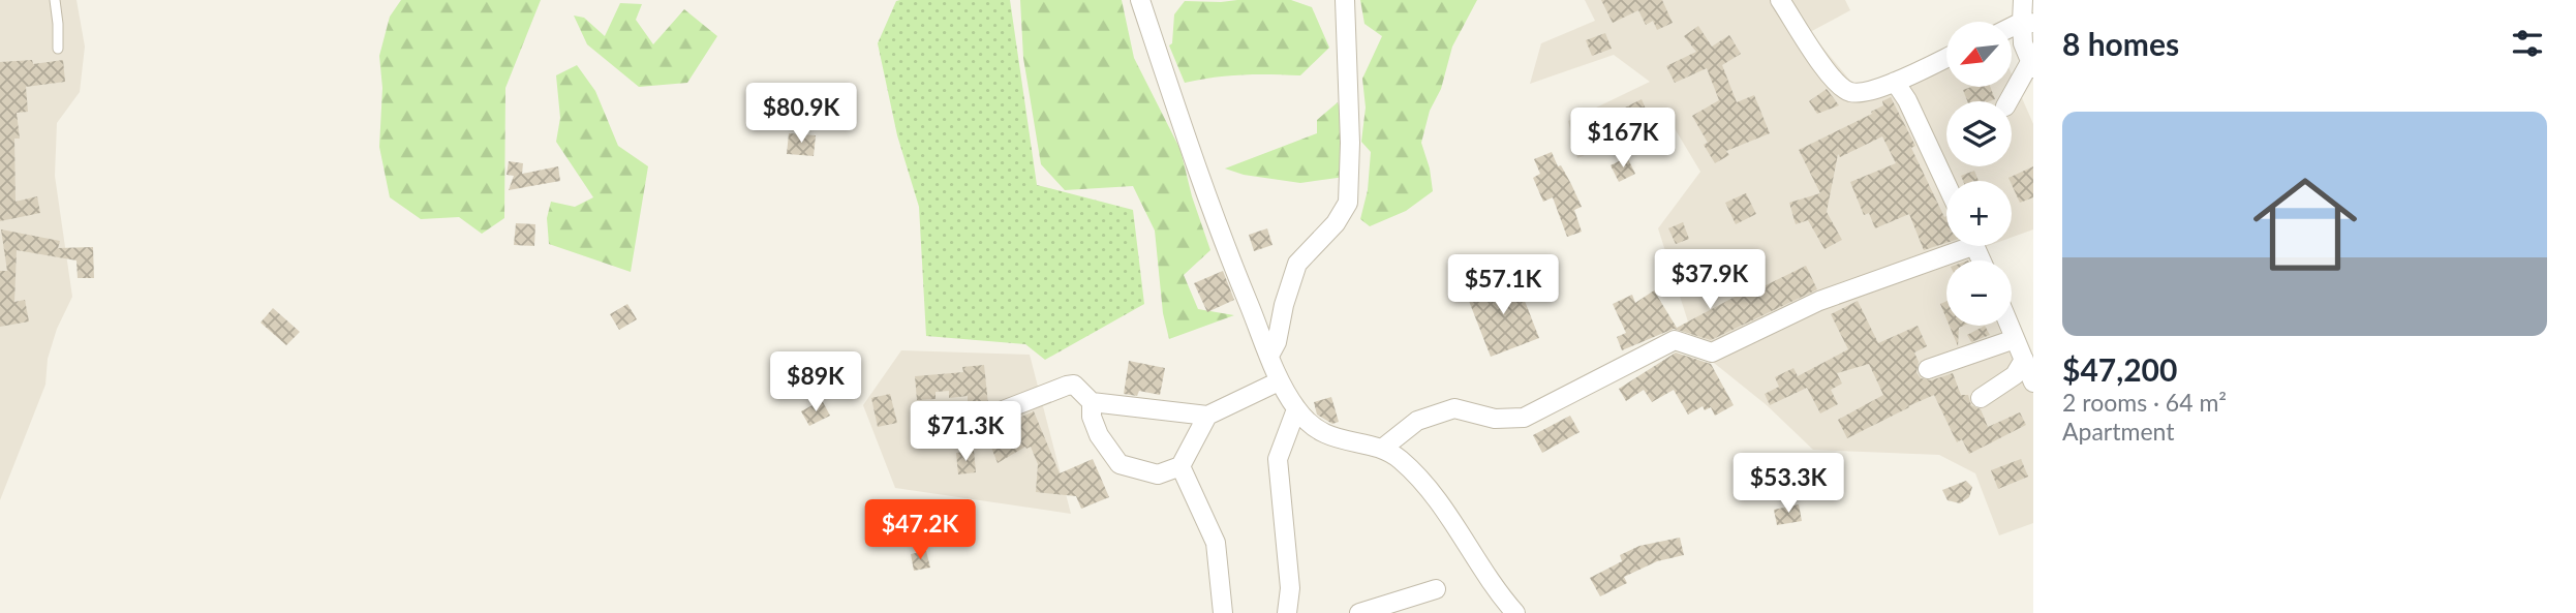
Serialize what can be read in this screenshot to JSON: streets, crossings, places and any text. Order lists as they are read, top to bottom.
{
  "north": "bottom left",
  "page": {
    "heading": "8 homes",
    "map_buttons": ["+", "−"],
    "price": [
      "$80.9K",
      "$167K",
      "$37.9K",
      "$57.1K",
      "$89K",
      "$71.3K",
      "$53.3K",
      "$47.2K"
    ],
    "list": [
      {
        "name": "$47,200",
        "note": "2 rooms · 64 m² · Apartment"
      }
    ]
  }
}
